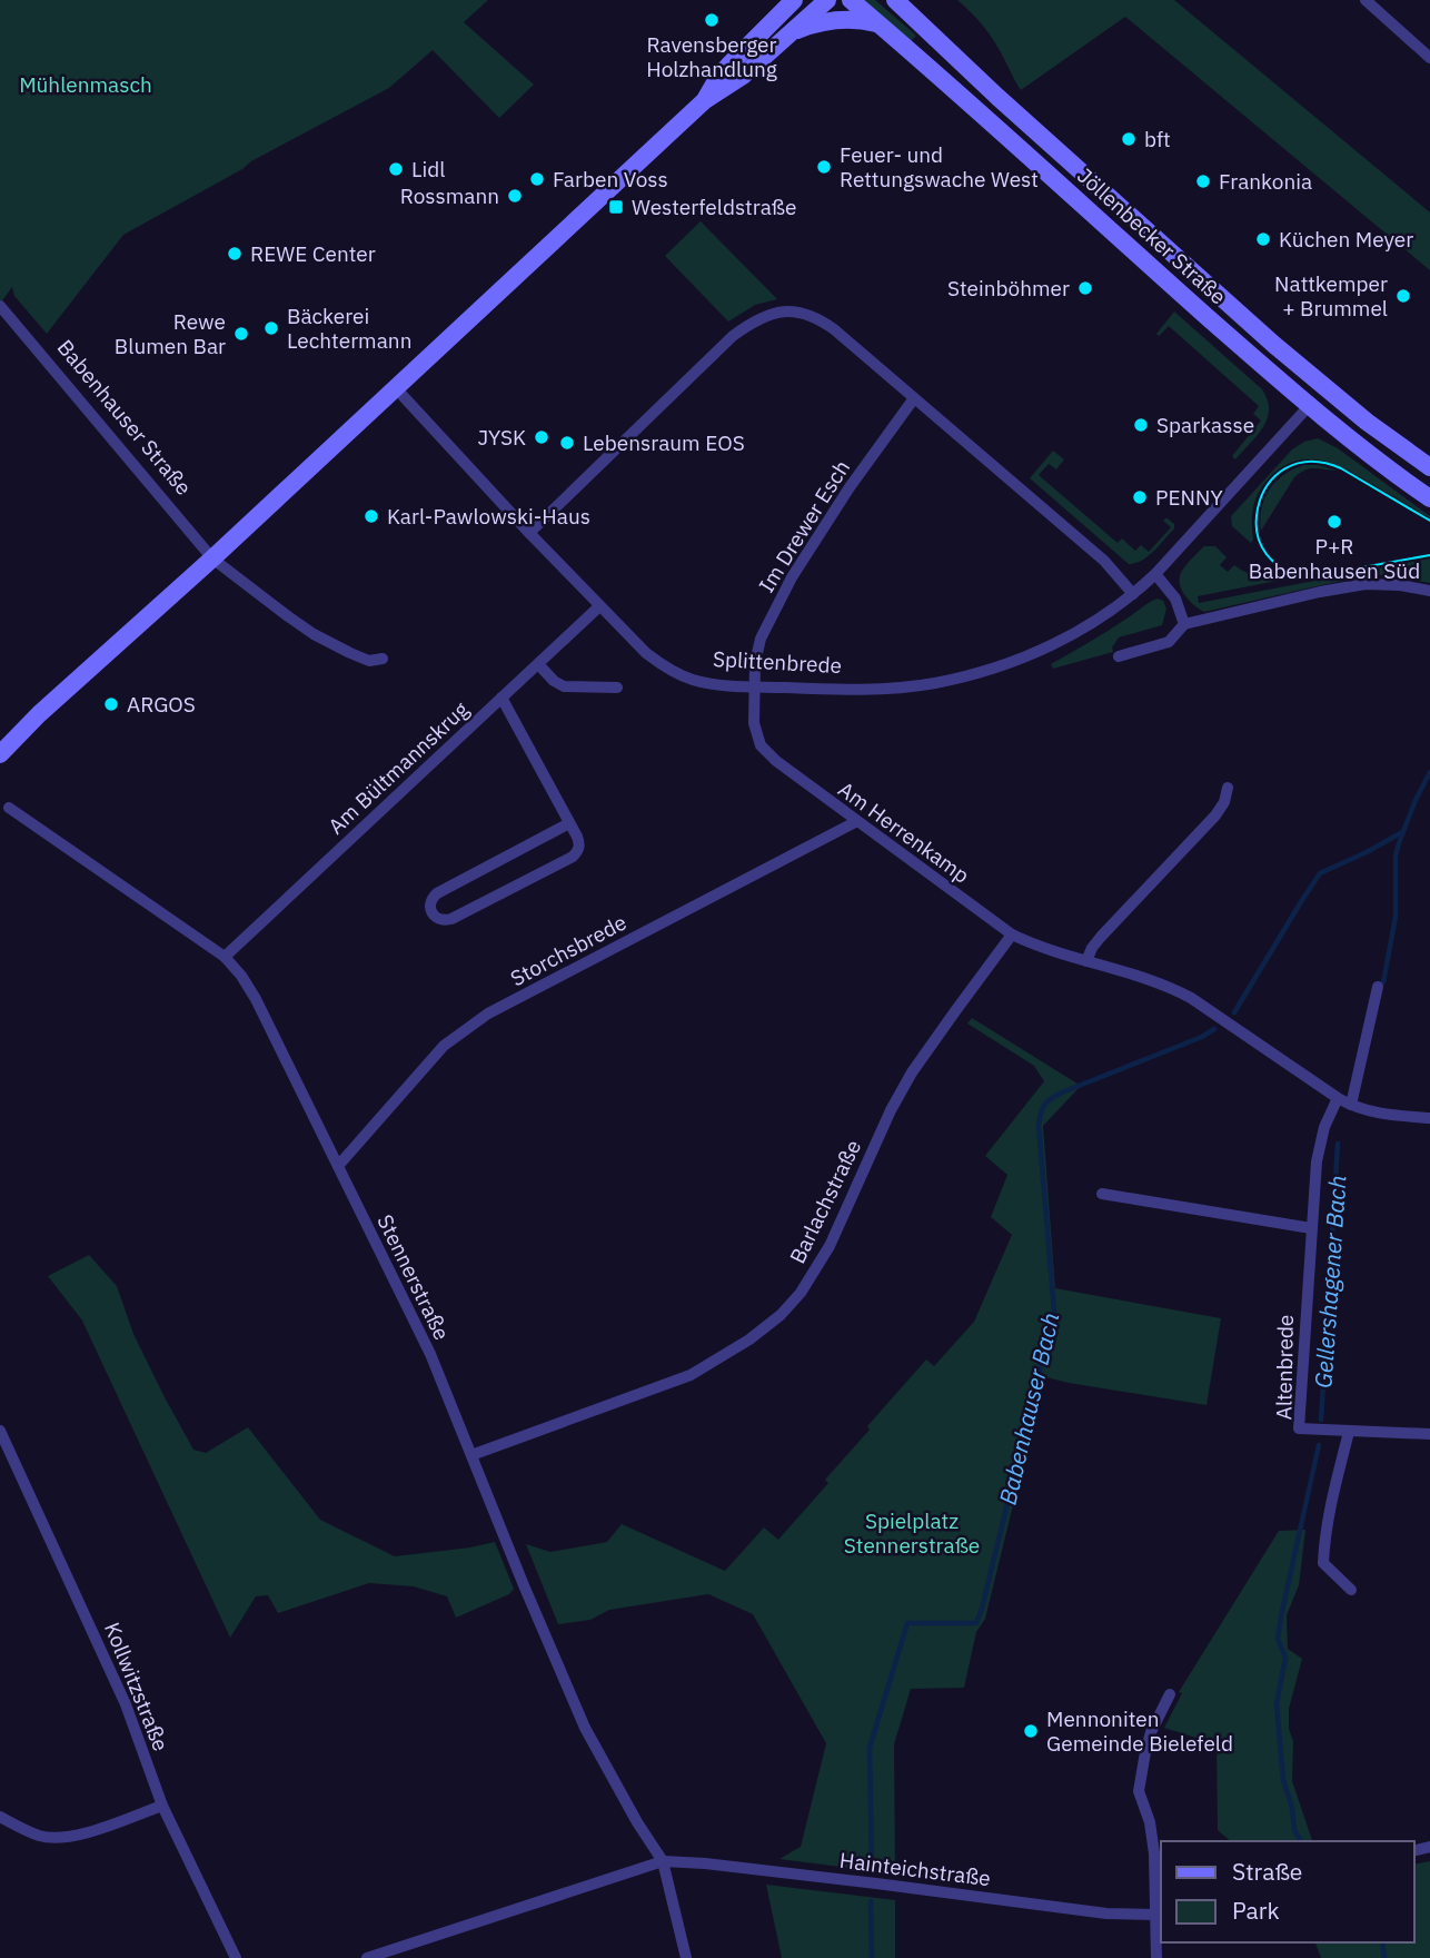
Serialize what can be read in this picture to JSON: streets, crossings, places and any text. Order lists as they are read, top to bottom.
{
  "streets": {
    "main road": ["Jöllenbecker Straße", "Splittenbrede"],
    "street": [
      "Babenhauser Straße",
      "Im Drewer Esch",
      "Am Bültmannskrug",
      "Am Herrenkamp",
      "Storchsbrede",
      "Barlachstraße",
      "Stennerstraße",
      "Altenbrede",
      "Kollwitzstraße",
      "Hainteichstraße"
    ]
  },
  "crossings": [
    ["Jöllenbecker Straße", "Splittenbrede"],
    ["Im Drewer Esch", "Splittenbrede"],
    ["Im Drewer Esch", "Am Herrenkamp"],
    ["Splittenbrede", "Am Bültmannskrug"],
    ["Splittenbrede", "Am Herrenkamp"],
    ["Am Bültmannskrug", "Stennerstraße"],
    ["Am Herrenkamp", "Storchsbrede"],
    ["Am Herrenkamp", "Barlachstraße"],
    ["Am Herrenkamp", "Altenbrede"],
    ["Storchsbrede", "Stennerstraße"],
    ["Barlachstraße", "Stennerstraße"],
    ["Stennerstraße", "Hainteichstraße"]
  ],
  "water": ["Gellershagener Bach", "Babenhauser Bach"],
  "parks": ["Mühlenmasch", "Spielplatz Stennerstraße"],
  "places": {
    "other": [
      "Ravensberger Holzhandlung",
      "bft",
      "Feuer- und Rettungswache West",
      "Lidl",
      "Farben Voss",
      "Frankonia",
      "Rossmann",
      "Küchen Meyer",
      "REWE Center",
      "Steinböhmer",
      "Nattkemper + Brummel",
      "Bäckerei Lechtermann",
      "Rewe Blumen Bar",
      "Sparkasse",
      "JYSK",
      "Lebensraum EOS",
      "PENNY",
      "Karl-Pawlowski-Haus",
      "P+R Babenhausen Süd",
      "ARGOS",
      "Mennoniten Gemeinde Bielefeld"
    ],
    "transit": ["Westerfeldstraße"]
  },
  "legend": ["Straße", "Park"]
}
